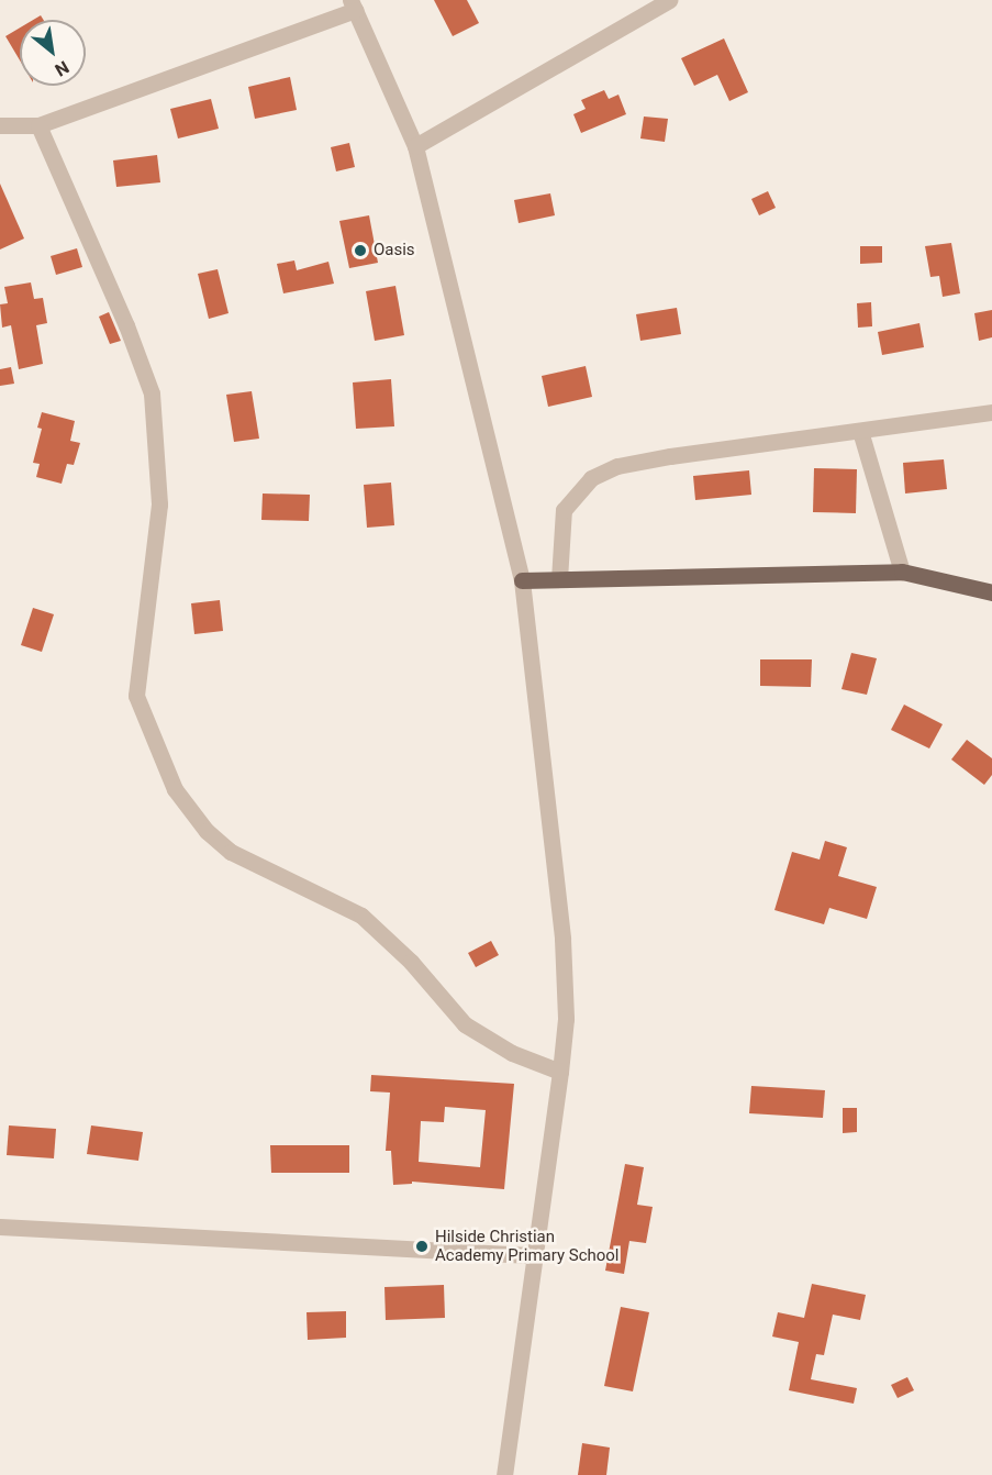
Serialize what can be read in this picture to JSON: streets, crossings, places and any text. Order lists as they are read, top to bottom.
{
  "places": ["Oasis", "Hilside Christian Academy Primary School"],
  "north": "bottom right"
}
